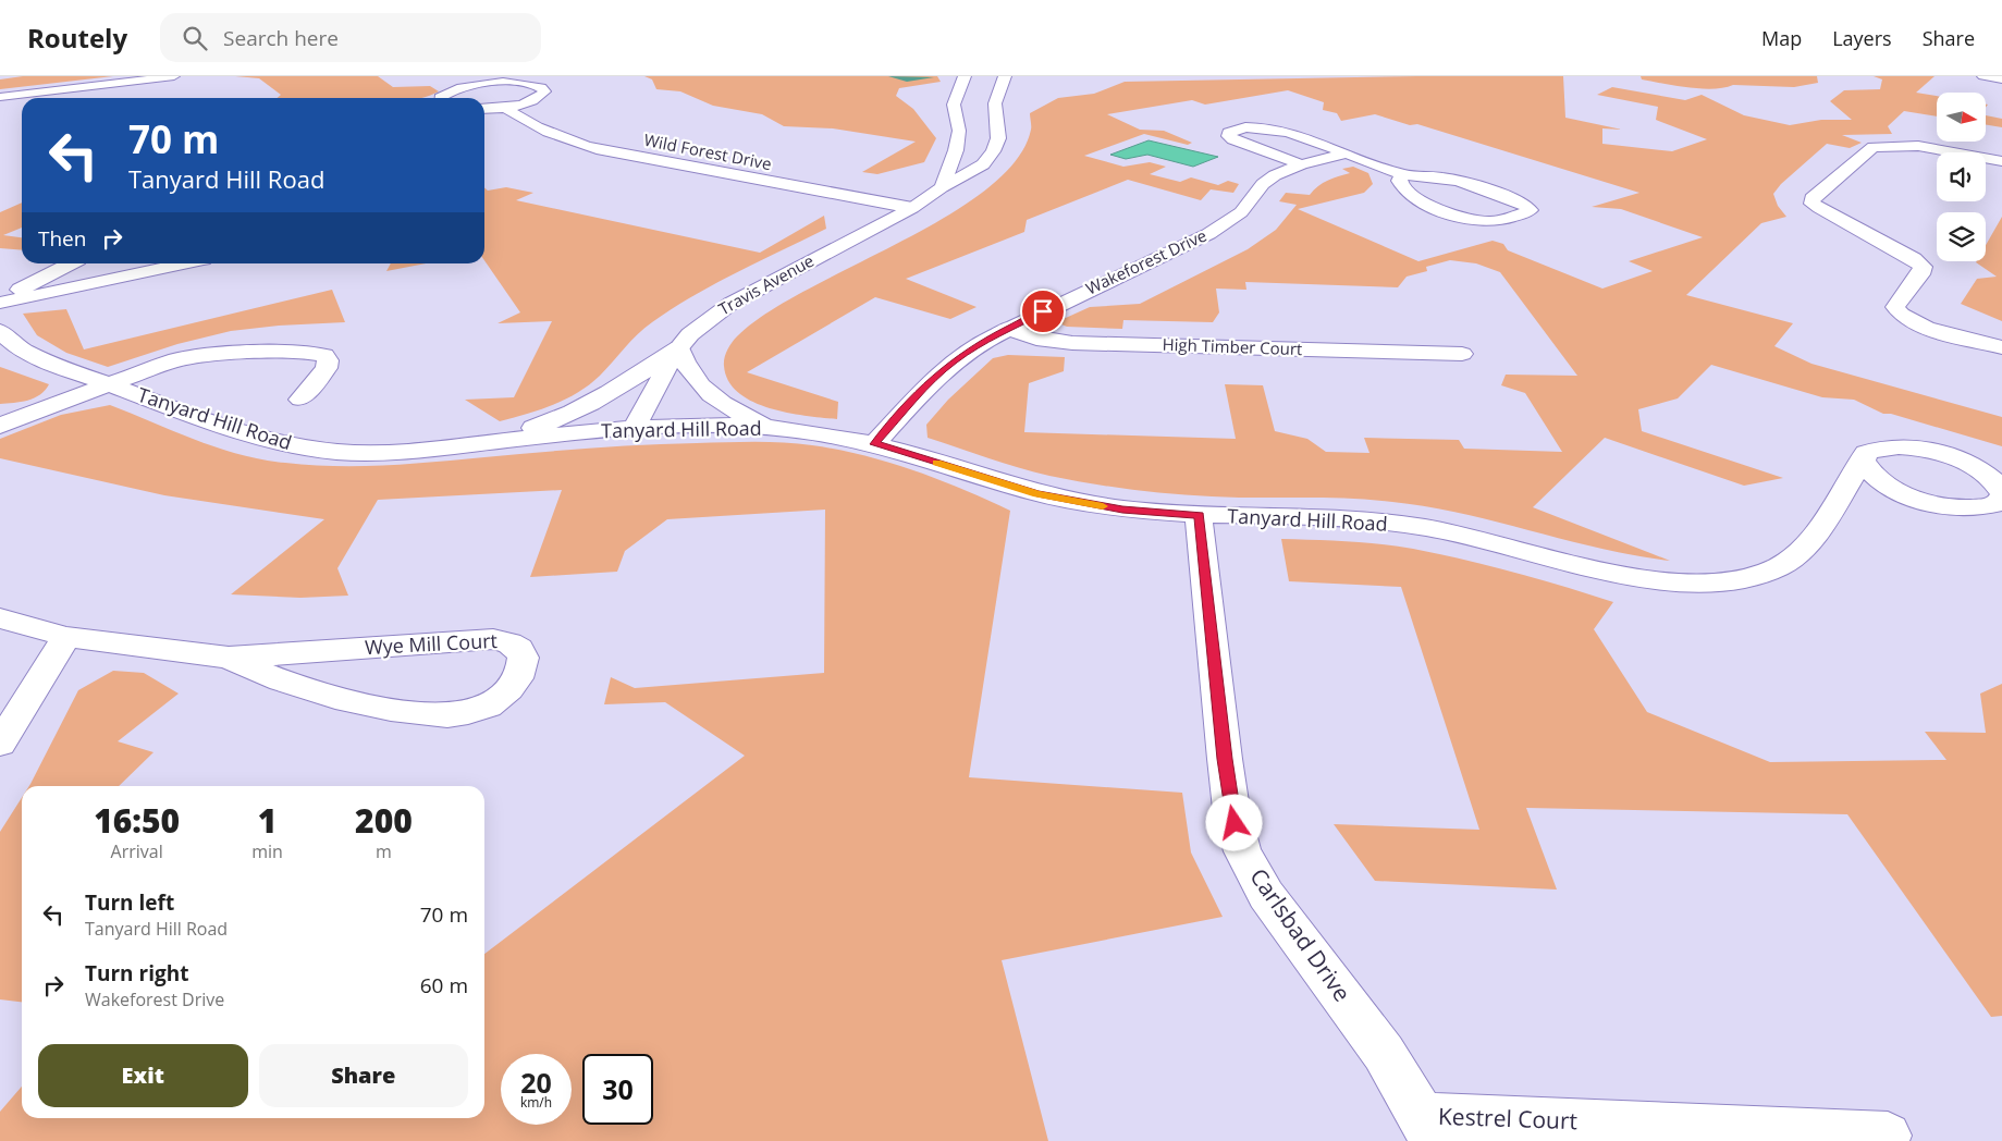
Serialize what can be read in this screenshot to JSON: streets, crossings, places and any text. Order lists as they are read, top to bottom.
{
  "streets": {
    "street": [
      "Wild Forest Drive",
      "Wakeforest Drive",
      "Travis Avenue",
      "High Timber Court",
      "Tanyard Hill Road",
      "Wye Mill Court",
      "Carlsbad Drive",
      "Kestrel Court"
    ]
  },
  "crossings": [
    ["Wild Forest Drive", "Travis Avenue"],
    ["Wakeforest Drive", "High Timber Court"],
    ["Wakeforest Drive", "Tanyard Hill Road"],
    ["Travis Avenue", "Tanyard Hill Road"],
    ["Tanyard Hill Road", "Carlsbad Drive"],
    ["Carlsbad Drive", "Kestrel Court"]
  ],
  "north": "right",
  "page": {
    "header": "Routely",
    "search": "Search here",
    "nav": ["Map", "Layers", "Share"],
    "turn": ["70 m", "Tanyard Hill Road"],
    "then": "Then",
    "eta": [
      "16:50",
      "Arrival",
      "1",
      "min",
      "200",
      "m"
    ],
    "list": [
      {
        "name": "Turn left",
        "note": "Tanyard Hill Road",
        "value": "70 m"
      },
      {
        "name": "Turn right",
        "note": "Wakeforest Drive",
        "value": "60 m"
      }
    ],
    "buttons": ["Exit", "Share"],
    "speed": "20 km/h",
    "limit": "30"
  }
}
